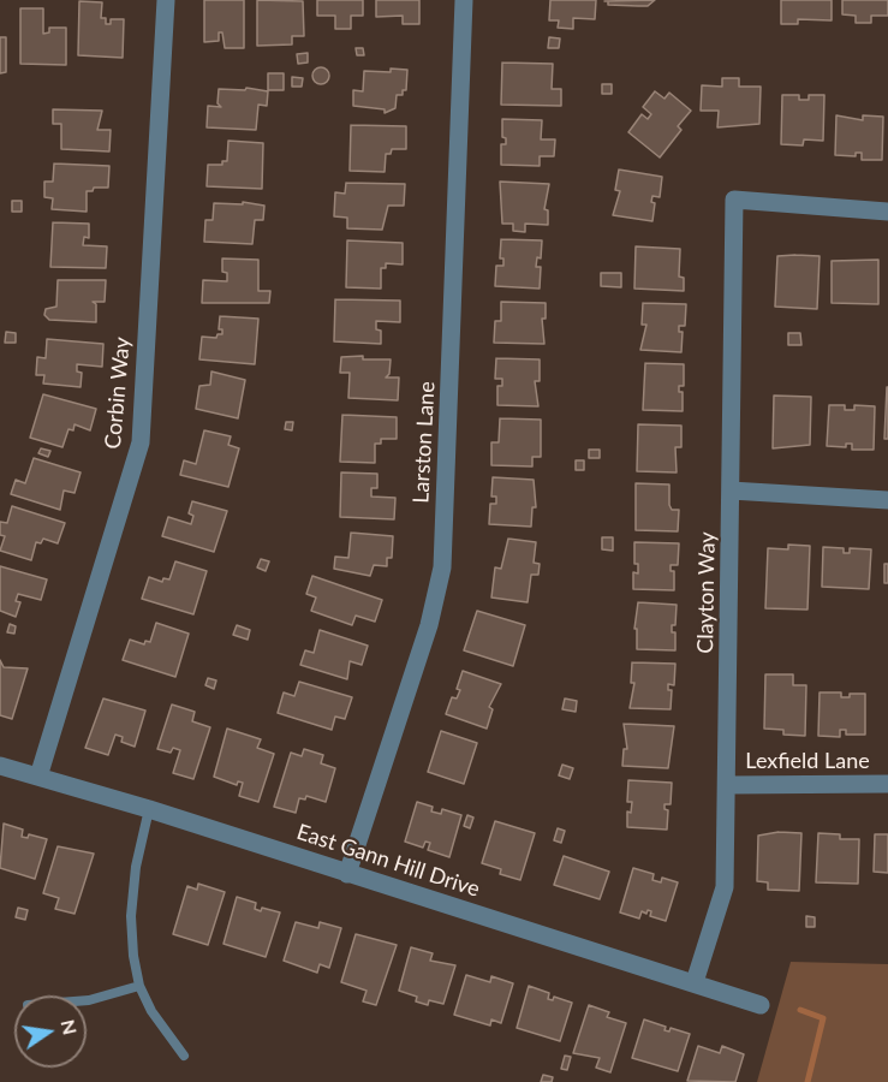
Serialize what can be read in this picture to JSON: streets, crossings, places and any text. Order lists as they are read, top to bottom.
{
  "streets": {
    "street": [
      "Corbin Way",
      "Larston Lane",
      "Clayton Way",
      "Lexfield Lane",
      "East Gann Hill Drive"
    ]
  },
  "crossings": [
    ["Corbin Way", "East Gann Hill Drive"],
    ["Larston Lane", "East Gann Hill Drive"],
    ["Clayton Way", "Lexfield Lane"],
    ["Clayton Way", "East Gann Hill Drive"]
  ],
  "north": "right"
}
